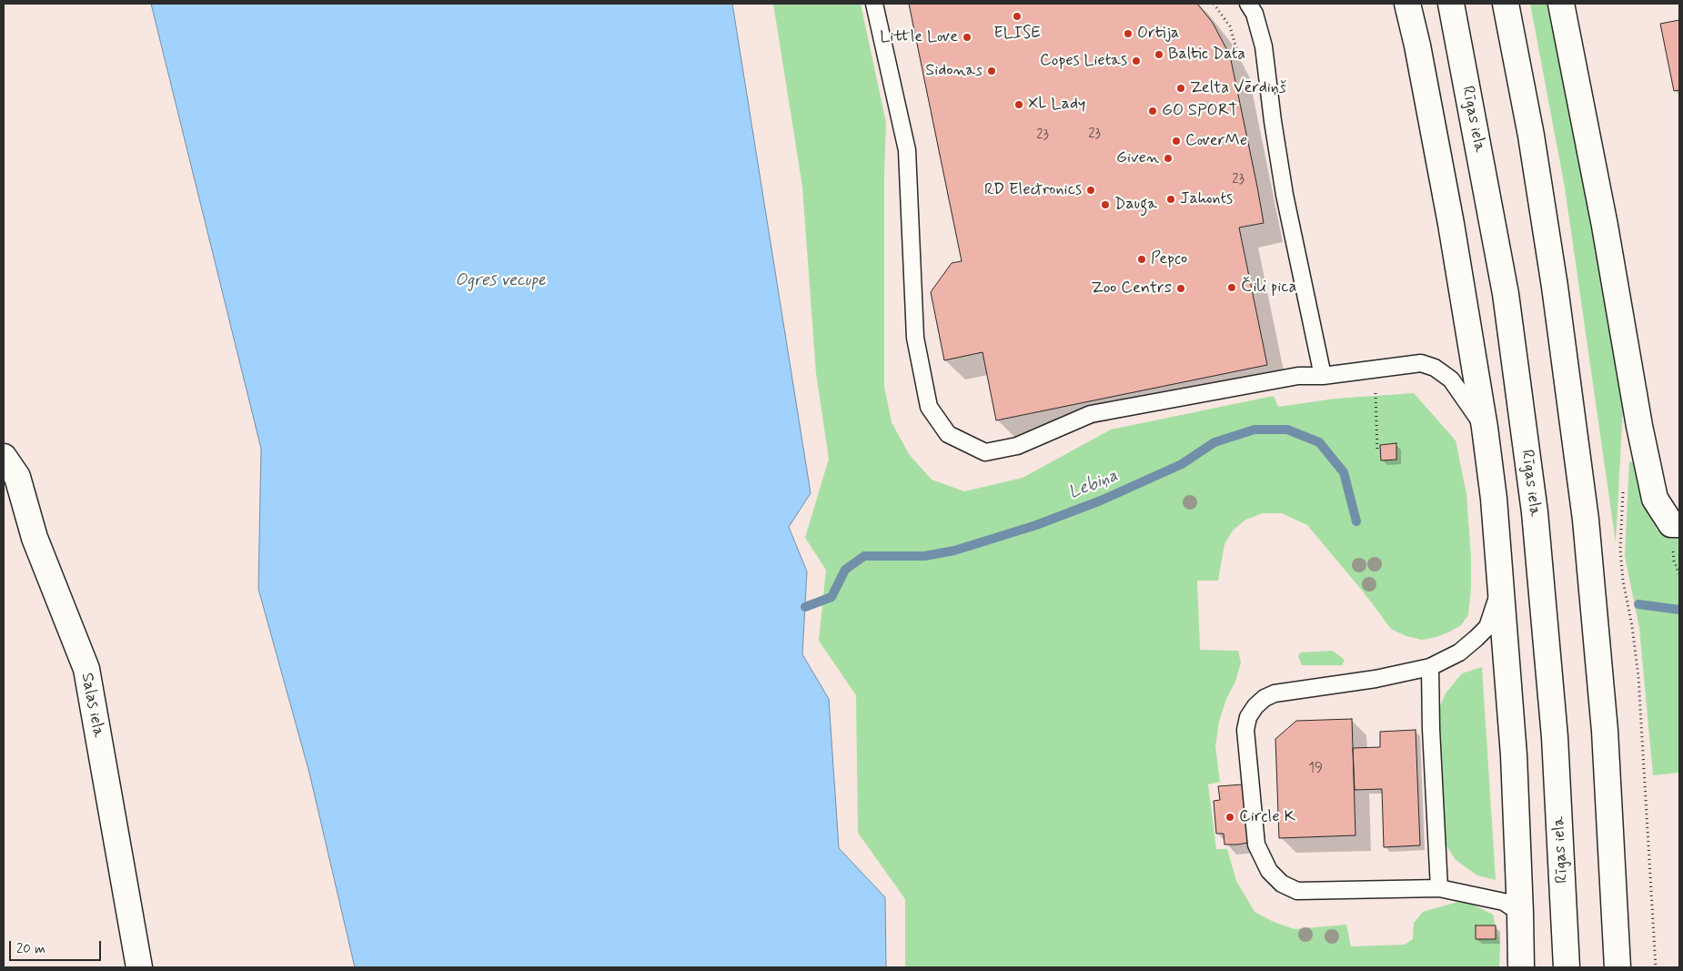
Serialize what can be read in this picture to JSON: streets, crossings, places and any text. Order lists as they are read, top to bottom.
{
  "streets": {
    "main road": ["Rīgas iela", "Salas iela"]
  },
  "water": ["Ogres vecupe", "Lebiņa"],
  "places": [
    "ELISE",
    "Ortija",
    "Little Love",
    "Baltic Data",
    "Copes Lietas",
    "Sidonas",
    "Zelta Vērdiņš",
    "XL Lady",
    "GO SPORT",
    "CoverMe",
    "Given",
    "RD Electronics",
    "Jahonts",
    "Dauga",
    "Pepco",
    "Čili pica",
    "Zoo Centrs",
    "Circle K"
  ],
  "house_numbers": [
    "23",
    "23",
    "23",
    "19"
  ],
  "scale_bar": "20 m"
}
